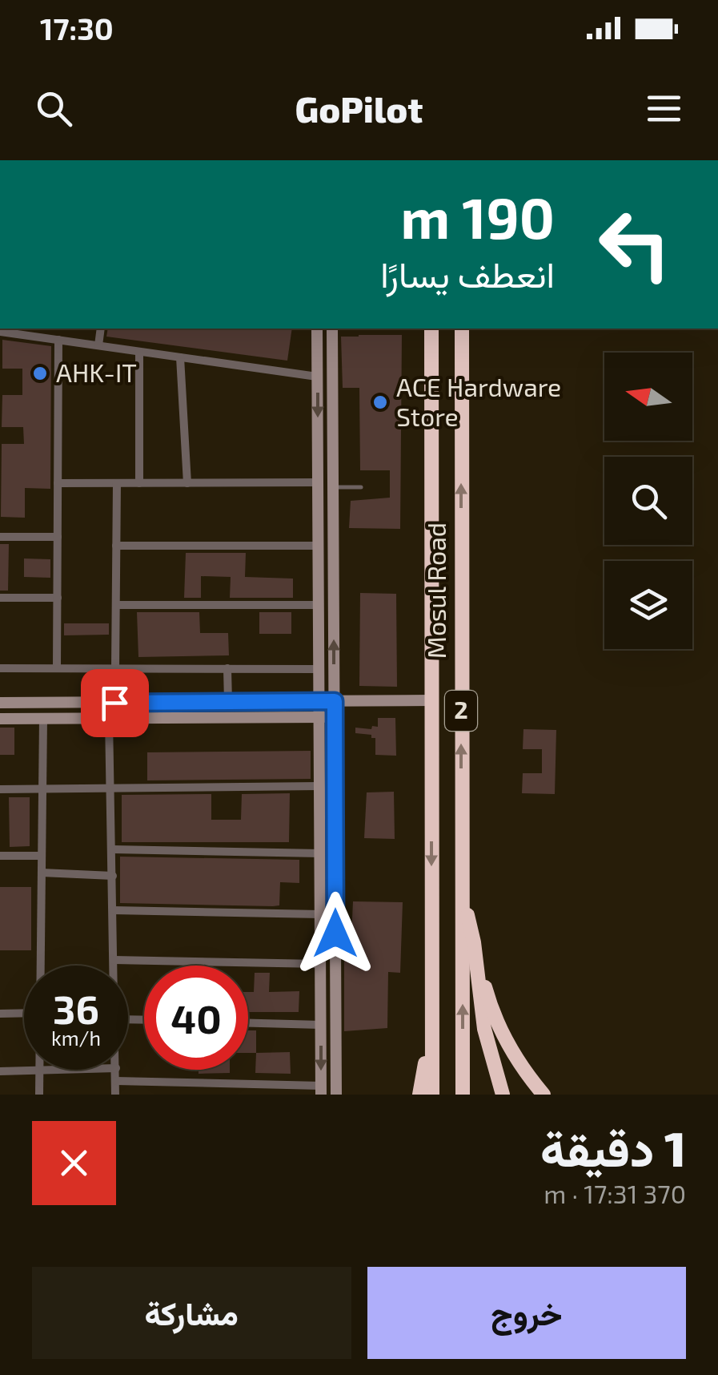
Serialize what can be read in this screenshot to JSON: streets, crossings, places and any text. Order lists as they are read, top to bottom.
{
  "streets": {
    "highway": ["Mosul Road", "2"]
  },
  "places": ["AHK-IT", "ACE Hardware Store"],
  "north": "left",
  "page": {
    "status": "17:30",
    "header": "GoPilot",
    "turn": ["190 m", "انعطف يسارًا"],
    "speed": "36 km/h",
    "limit": "40",
    "heading": ["1 دقيقة", "370 m · 17:31"],
    "buttons": ["خروج", "مشاركة"]
  }
}
